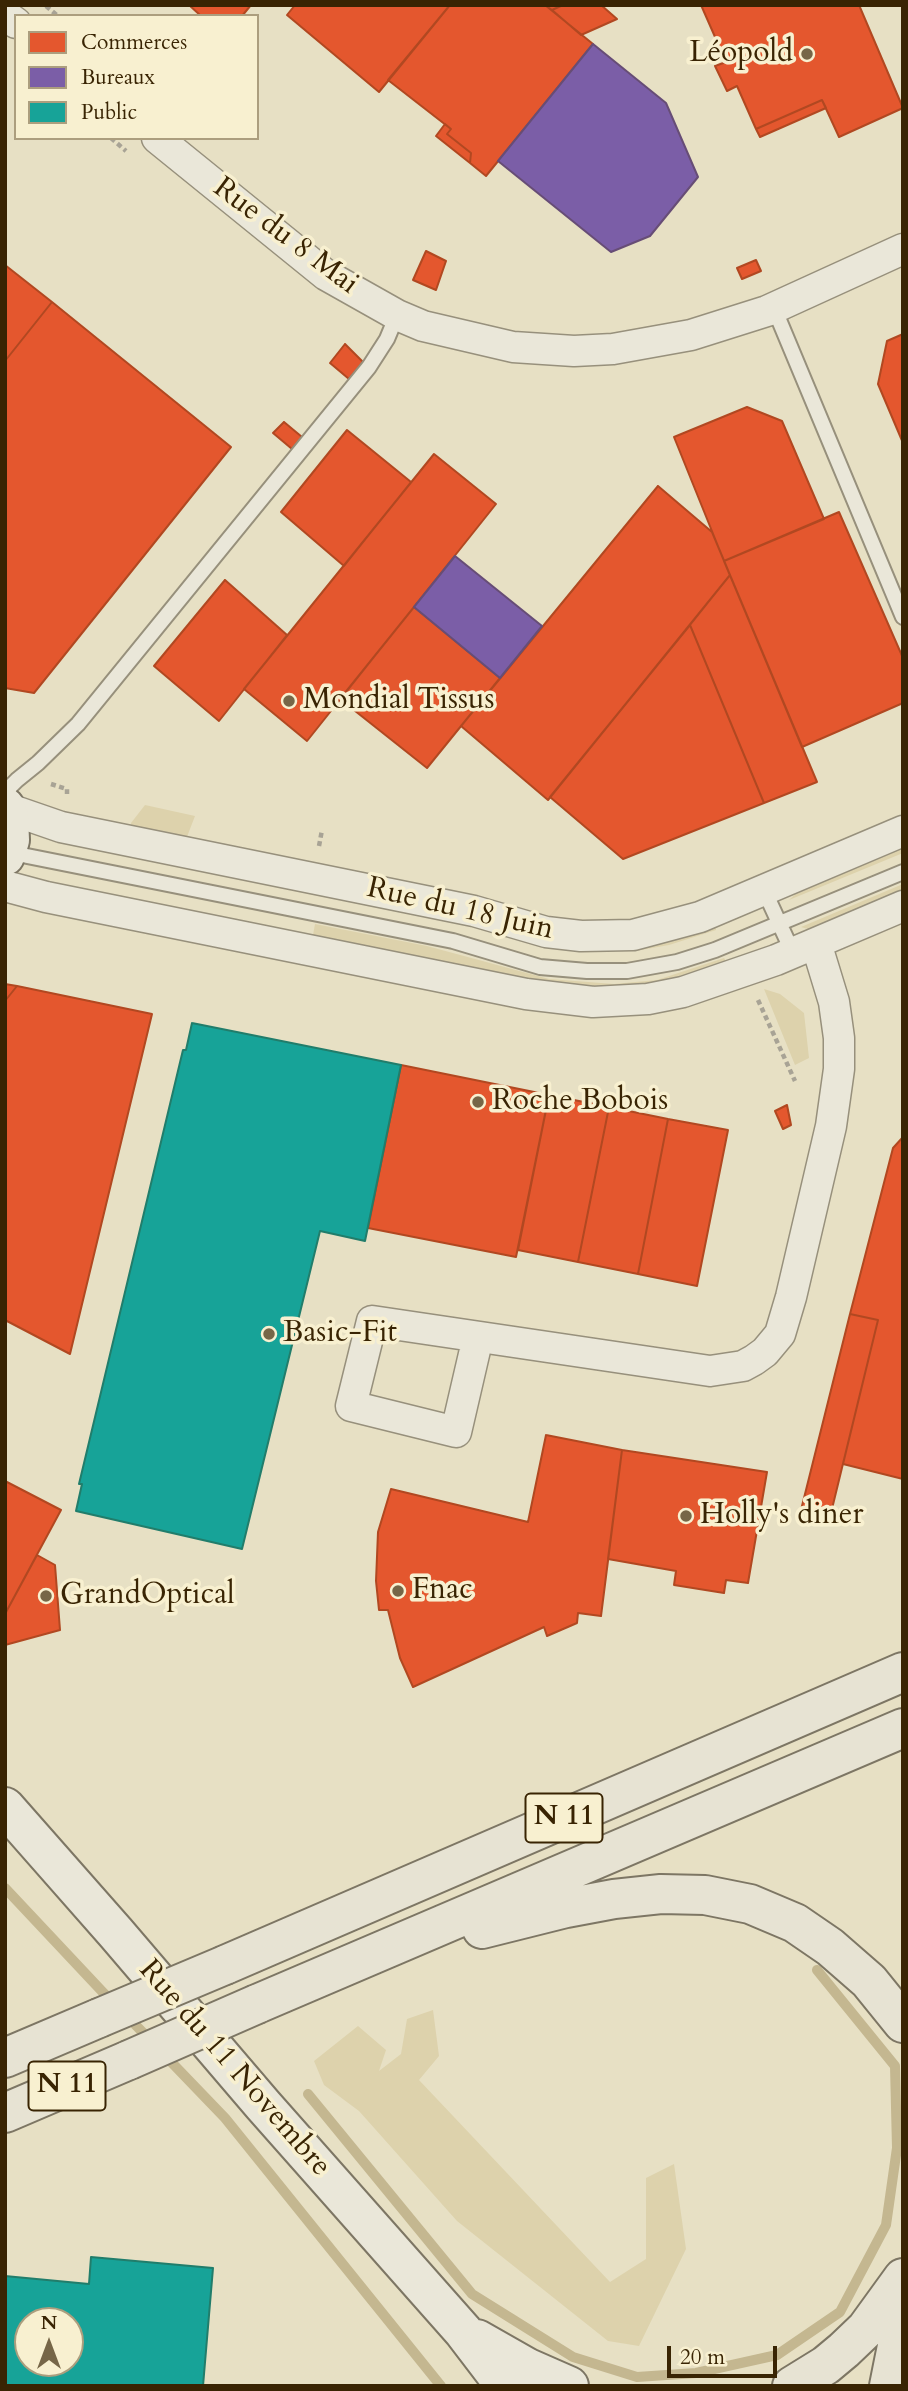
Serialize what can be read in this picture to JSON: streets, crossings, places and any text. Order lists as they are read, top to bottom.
{
  "streets": {
    "highway": ["N 11"],
    "street": ["Rue du 8 Mai", "Rue du 18 Juin", "Rue du 11 Novembre"]
  },
  "places": [
    "Léopold",
    "Mondial Tissus",
    "Roche Bobois",
    "Basic-Fit",
    "Holly's diner",
    "Fnac",
    "GrandOptical"
  ],
  "legend": ["Commerces", "Bureaux", "Public"],
  "scale_bar": "20 m",
  "north": "top"
}
